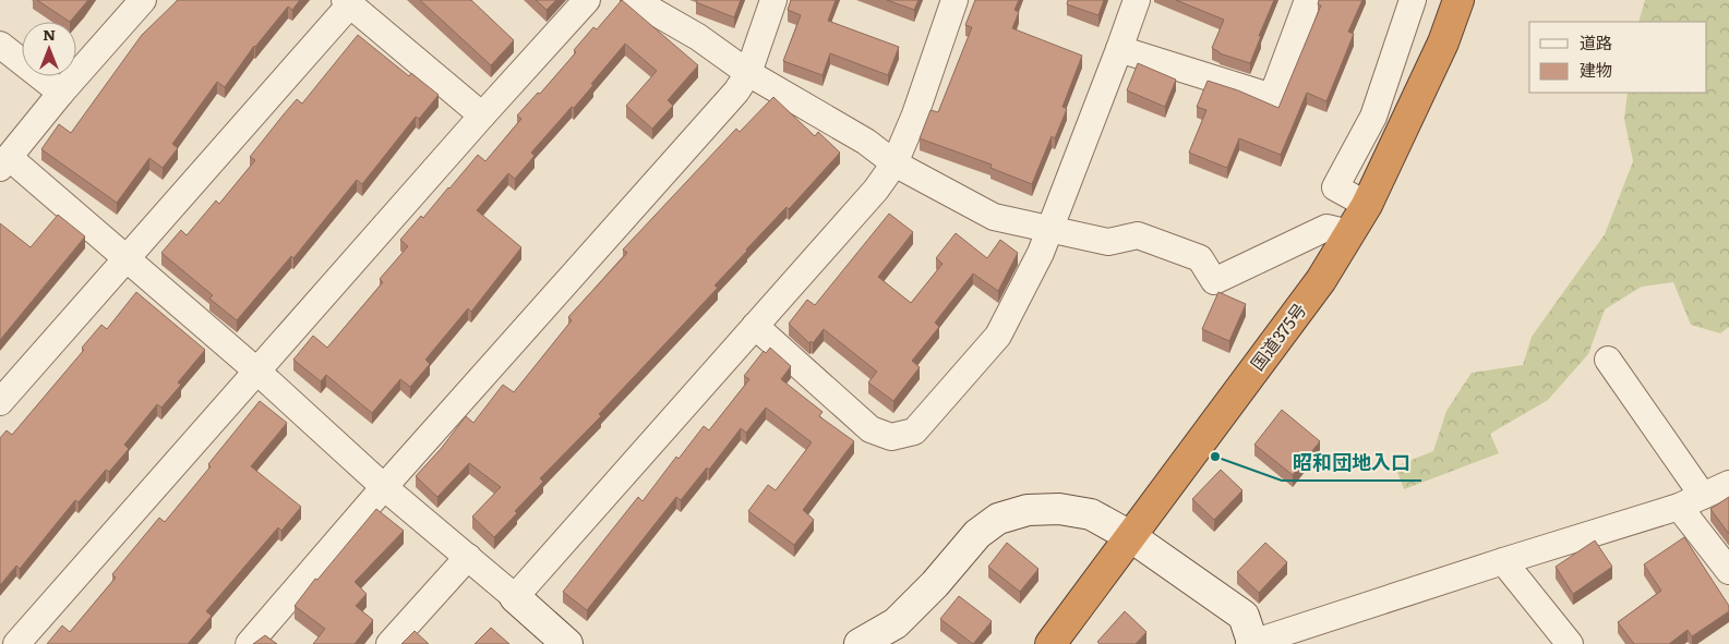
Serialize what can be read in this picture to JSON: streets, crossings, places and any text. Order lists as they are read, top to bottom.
{
  "streets": {
    "highway": ["国道375号"]
  },
  "places": ["昭和団地入口"],
  "legend": ["道路", "建物"],
  "north": "top"
}
